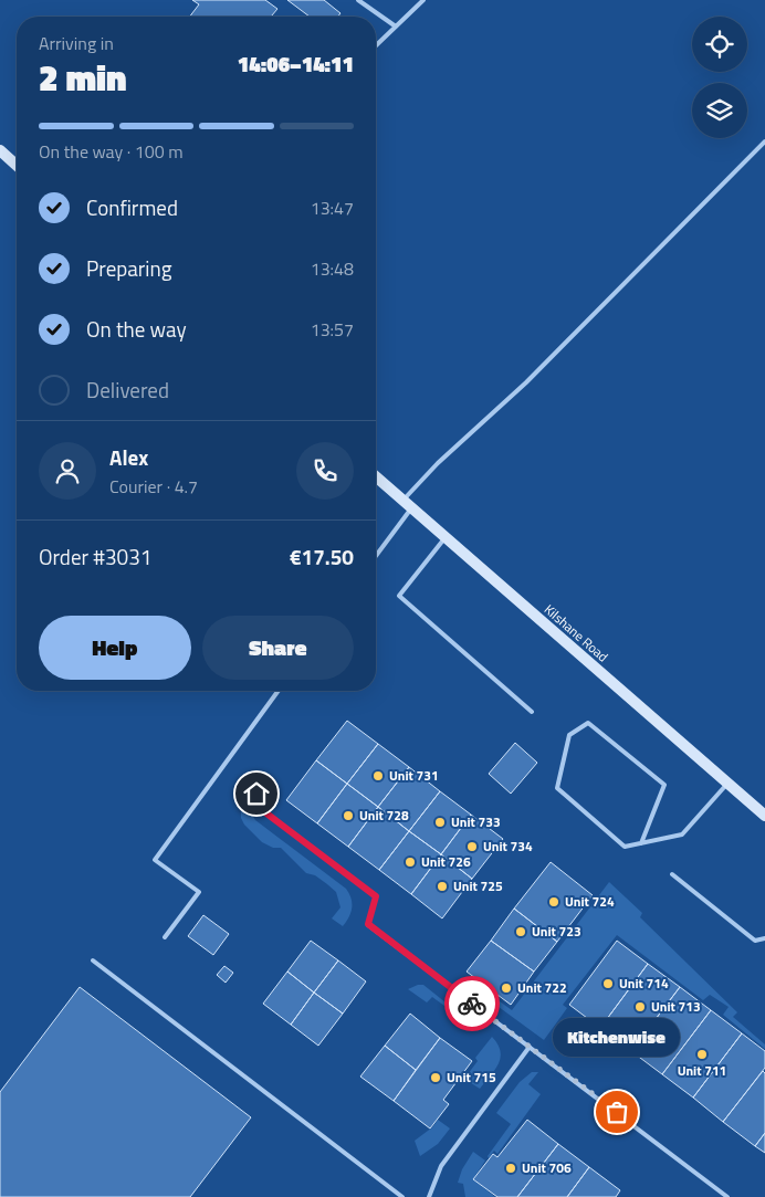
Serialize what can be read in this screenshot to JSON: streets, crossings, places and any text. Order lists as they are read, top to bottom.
{
  "streets": {
    "street": ["Kilshane Road"]
  },
  "places": [
    "Unit 731",
    "Unit 728",
    "Unit 733",
    "Unit 734",
    "Unit 726",
    "Unit 725",
    "Unit 724",
    "Unit 723",
    "Unit 714",
    "Unit 722",
    "Unit 713",
    "Unit 711",
    "Unit 715",
    "Kitchenwise",
    "Unit 706"
  ],
  "page": {
    "heading": ["2 min", "Arriving in", "14:06–14:11"],
    "panel": [
      "Alex",
      "Courier · 4.7",
      "Order #3031",
      "€17.50"
    ],
    "bar": "On the way · 100 m",
    "list": [
      ["Confirmed", "13:47"],
      ["Preparing", "13:48"],
      ["On the way", "13:57"],
      "Delivered"
    ],
    "buttons": ["Help", "Share"],
    "bubble": "Kitchenwise"
  }
}
